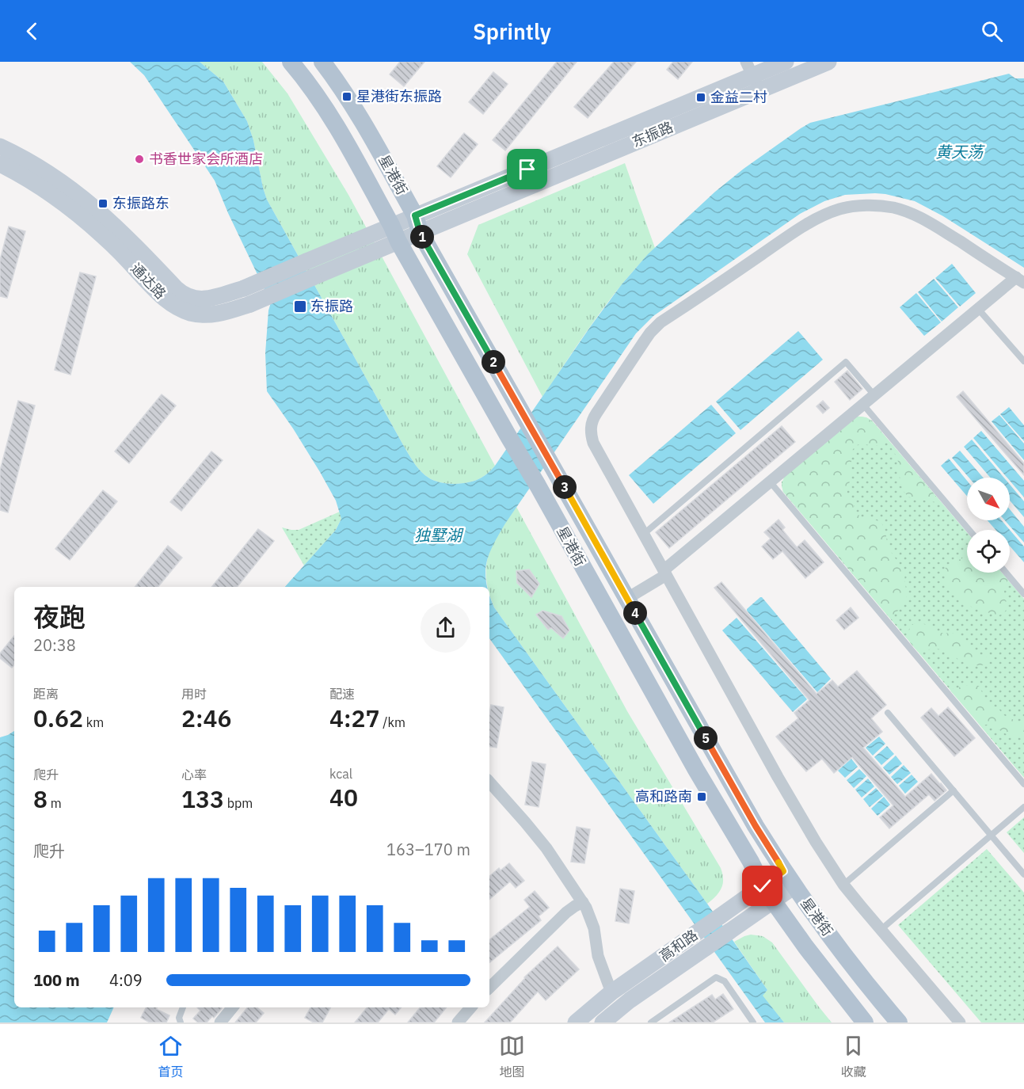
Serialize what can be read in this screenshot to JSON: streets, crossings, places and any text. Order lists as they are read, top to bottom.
{
  "streets": {
    "main road": [
      "东振路",
      "星港街",
      "通达路",
      "高和路"
    ]
  },
  "crossings": [
    ["东振路", "星港街"],
    ["东振路", "通达路"],
    ["星港街", "通达路"],
    ["星港街", "高和路"]
  ],
  "water": ["黄天荡", "独墅湖"],
  "places": {
    "transit": [
      "星港街东振路",
      "金益二村",
      "东振路东",
      "东振路",
      "高和路南"
    ],
    "other": ["书香世家会所酒店"]
  },
  "north": "bottom right",
  "page": {
    "header": "Sprintly",
    "pins": [
      "1",
      "2",
      "3",
      "4",
      "5"
    ],
    "heading": ["夜跑", "20:38"],
    "stats": [
      ["距离", "0.62 km"],
      ["用时", "2:46"],
      ["配速", "4:27 /km"],
      ["爬升", "8 m"],
      ["心率", "133 bpm"],
      ["kcal", "40"]
    ],
    "chart": ["爬升", "163–170 m"],
    "list": [
      {
        "name": "100 m",
        "note": "4:09"
      }
    ],
    "tabs": ["首页", "地图", "收藏"]
  }
}
